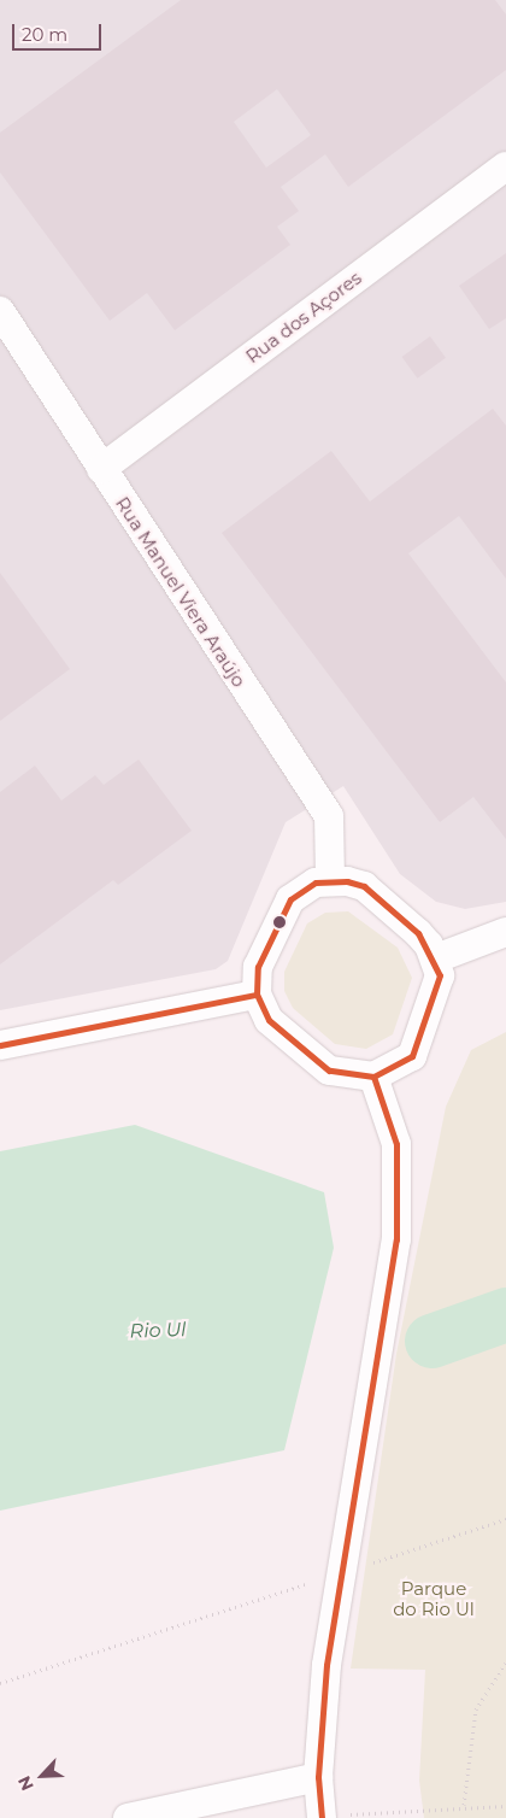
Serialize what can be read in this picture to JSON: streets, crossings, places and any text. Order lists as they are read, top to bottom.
{
  "streets": {
    "street": ["Rua dos Açores", "Rua Manuel Viera Araújo"]
  },
  "crossings": [
    ["Rua dos Açores", "Rua Manuel Viera Araújo"]
  ],
  "water": ["Rio Ul"],
  "parks": ["Parque do Rio Ul"],
  "scale_bar": "20 m",
  "north": "bottom left"
}
